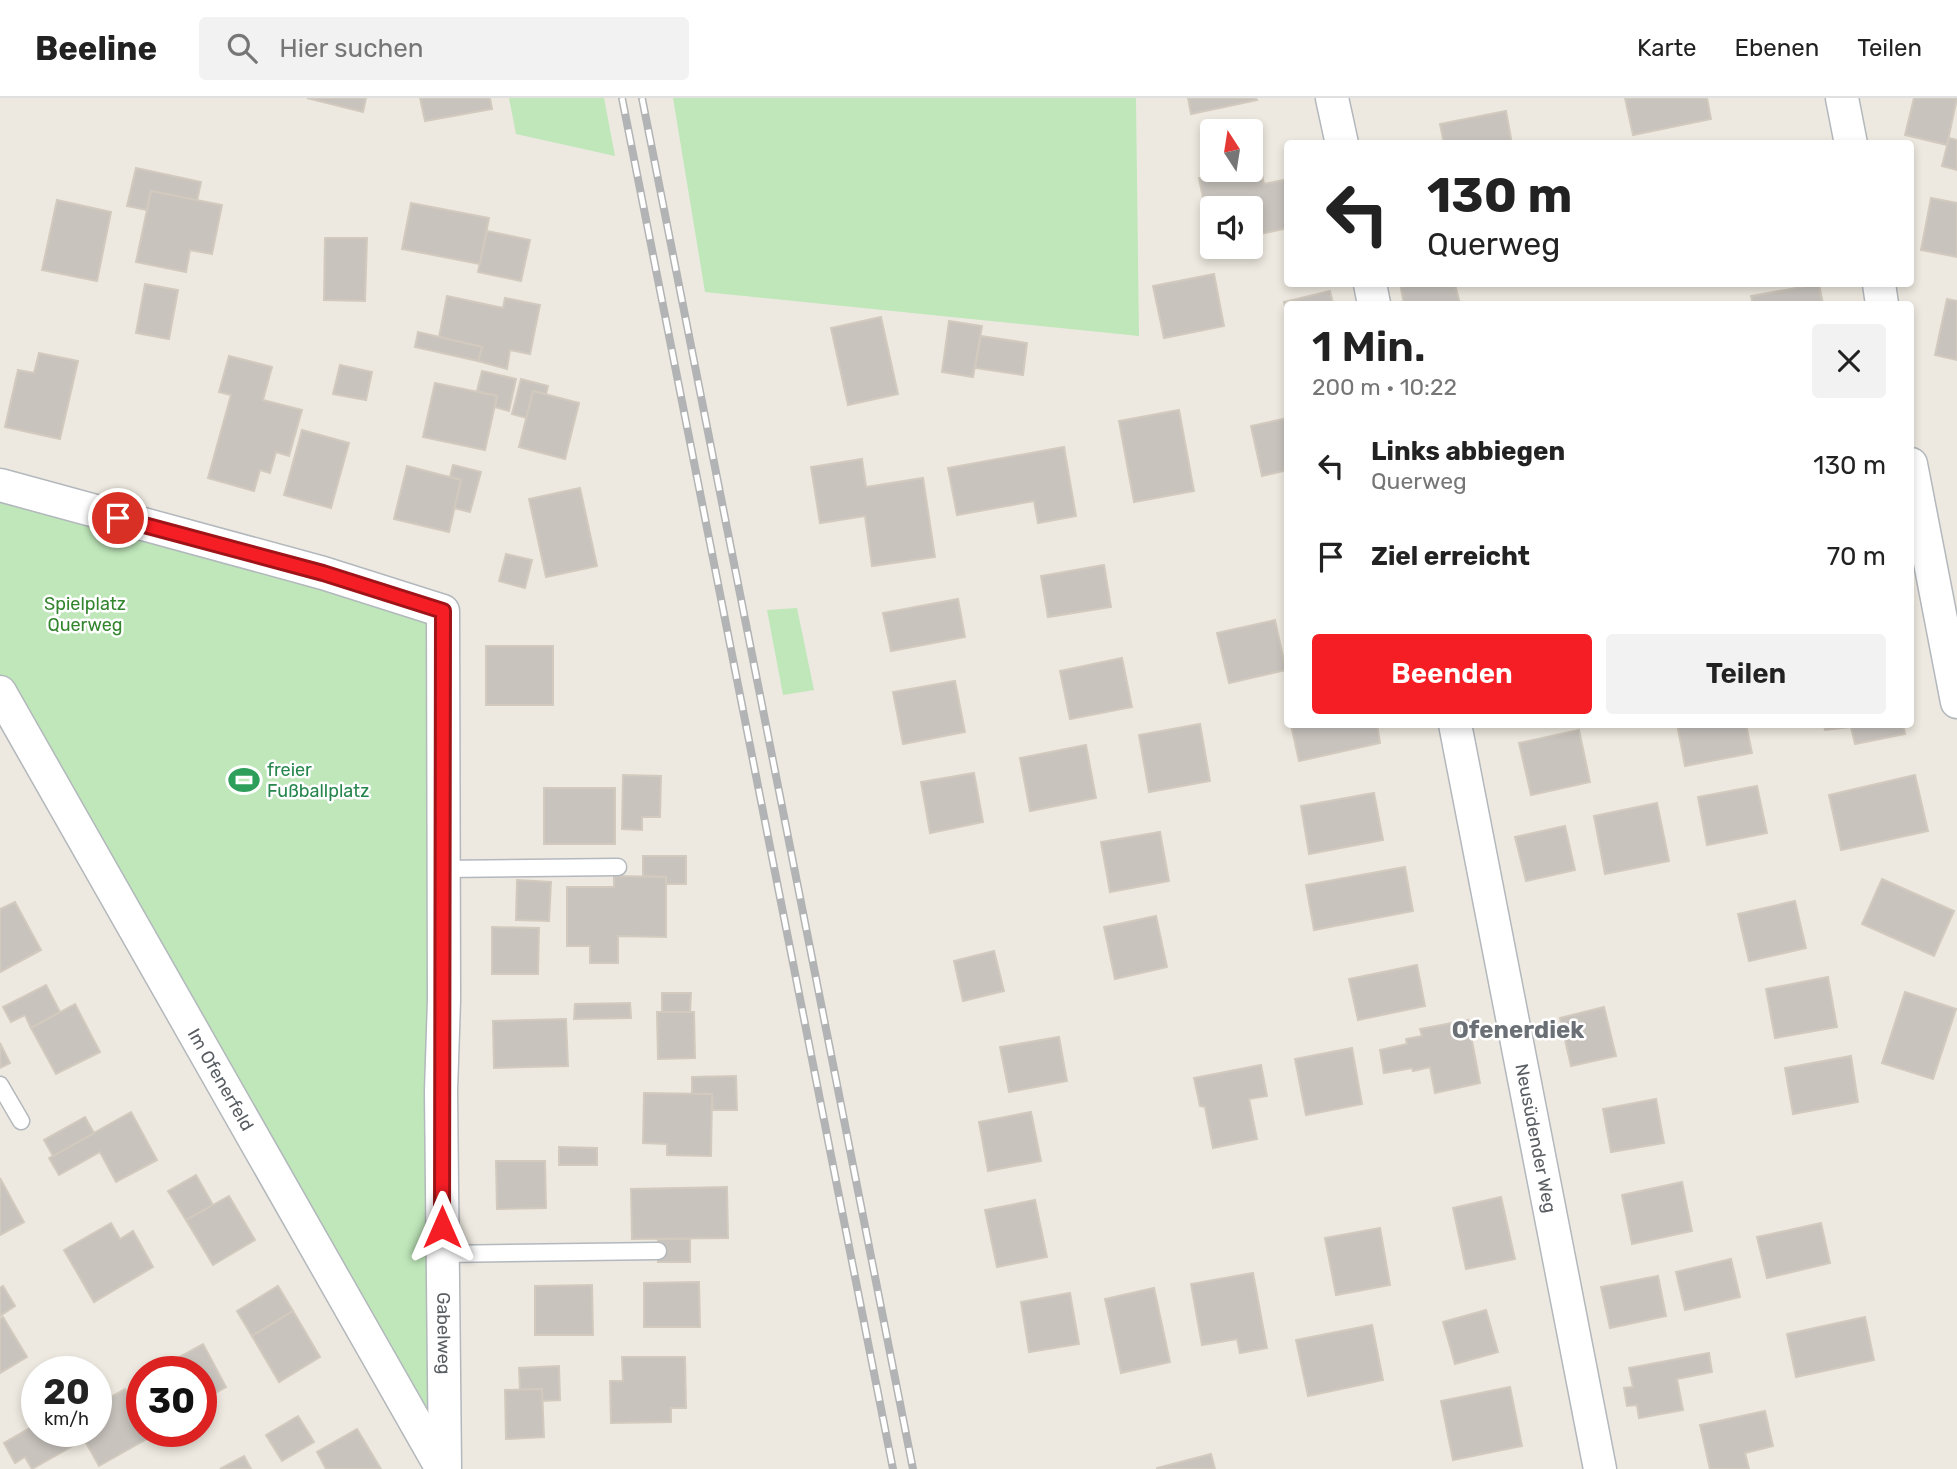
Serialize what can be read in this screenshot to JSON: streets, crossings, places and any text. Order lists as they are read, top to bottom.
{
  "streets": {
    "street": ["Im Ofenerfeld", "Neusüdender Weg", "Gabelweg"]
  },
  "crossings": [
    ["Im Ofenerfeld", "Gabelweg"]
  ],
  "districts": ["Ofenerdiek"],
  "parks": ["Spielplatz Querweg"],
  "places": {
    "sports": ["freier Fußballplatz"]
  },
  "north": "top",
  "page": {
    "header": "Beeline",
    "search": "Hier suchen",
    "nav": ["Karte", "Ebenen", "Teilen"],
    "turn": ["130 m", "Querweg"],
    "heading": ["1 Min.", "200 m · 10:22"],
    "list": [
      {
        "name": "Links abbiegen",
        "note": "Querweg",
        "value": "130 m"
      },
      {
        "name": "Ziel erreicht",
        "value": "70 m"
      }
    ],
    "buttons": ["Beenden", "Teilen"],
    "speed": "20 km/h",
    "limit": "30"
  }
}
